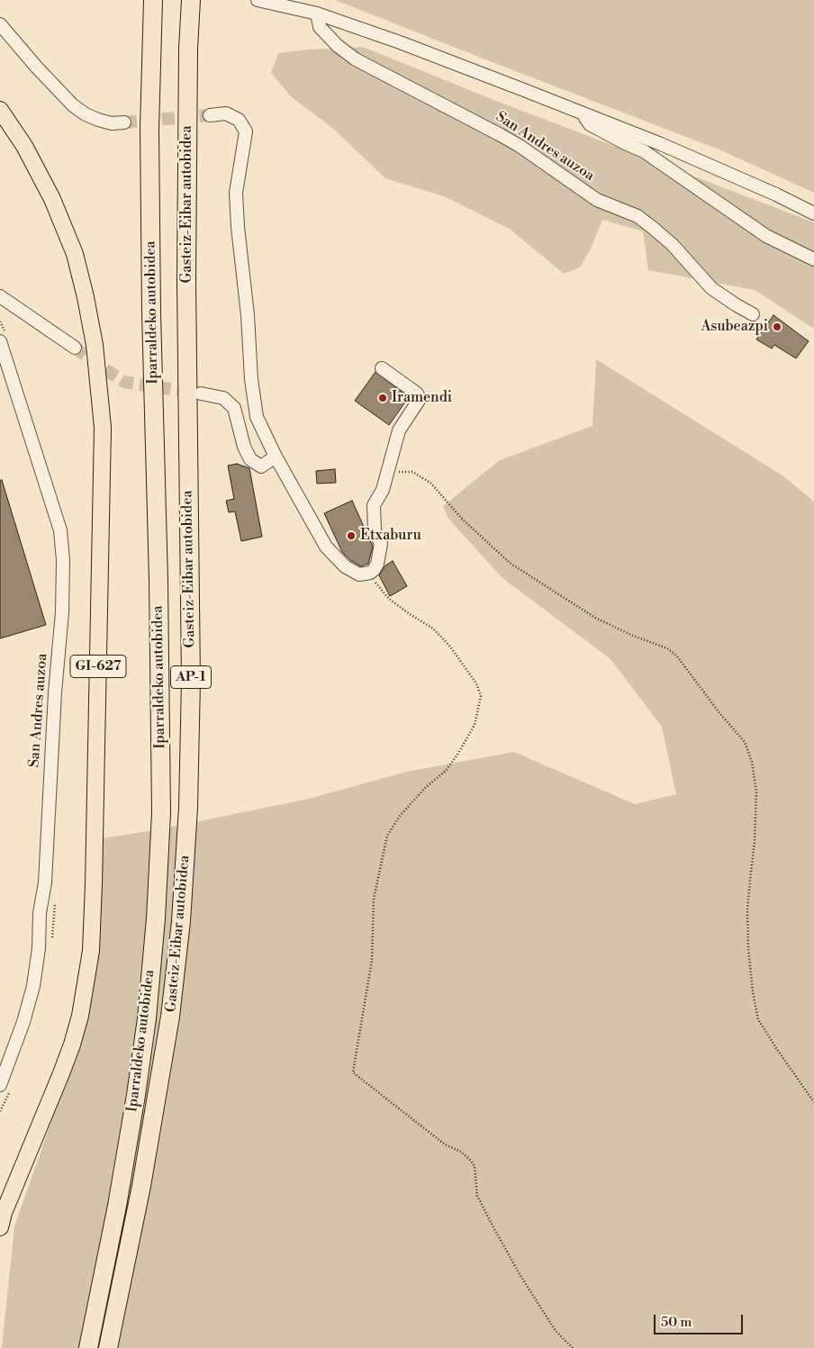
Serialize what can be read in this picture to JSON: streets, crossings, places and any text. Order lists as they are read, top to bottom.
{
  "streets": {
    "highway": ["Gasteiz-Eibar autobidea", "Iparraldeko autobidea", "AP-1"],
    "main road": ["GI-627"],
    "street": ["San Andres auzoa"]
  },
  "places": ["Asubeazpi", "Iramendi", "Etxaburu"],
  "scale_bar": "50 m"
}
